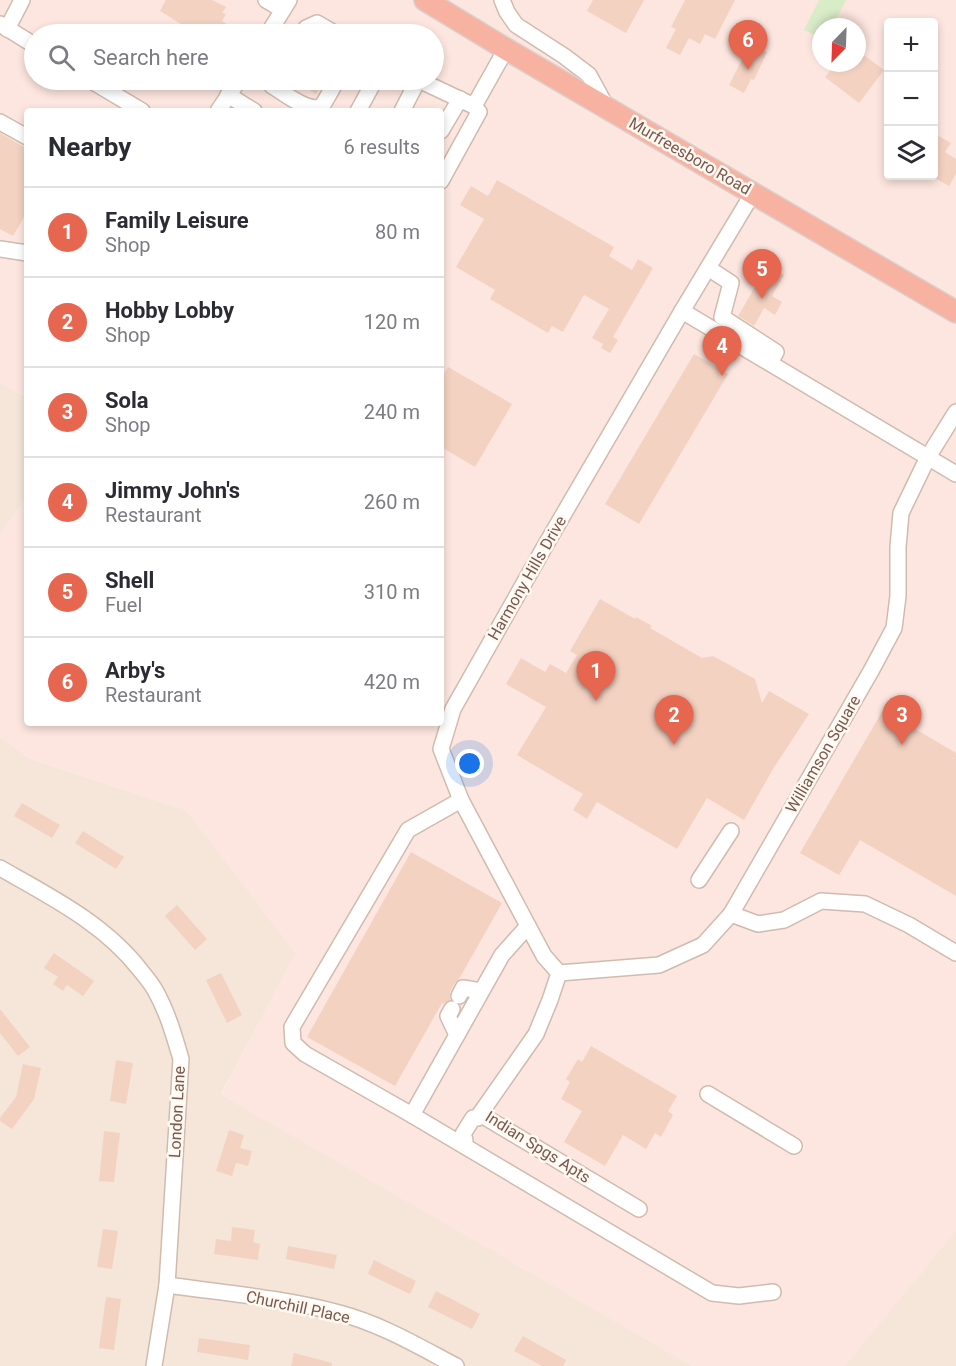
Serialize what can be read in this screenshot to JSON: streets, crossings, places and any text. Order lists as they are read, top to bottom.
{
  "streets": {
    "highway": ["Murfreesboro Road"],
    "street": [
      "Harmony Hills Drive",
      "Williamson Square",
      "London Lane",
      "Indian Spgs Apts",
      "Churchill Place"
    ]
  },
  "crossings": [
    ["Murfreesboro Road", "Harmony Hills Drive"],
    ["Harmony Hills Drive", "Williamson Square"],
    ["Harmony Hills Drive", "Indian Spgs Apts"],
    ["Williamson Square", "Indian Spgs Apts"],
    ["London Lane", "Churchill Place"]
  ],
  "north": "bottom left",
  "page": {
    "map_buttons": ["+", "−"],
    "pins": [
      "6",
      "5",
      "4",
      "1",
      "2",
      "3"
    ],
    "search": "Search here",
    "heading": ["Nearby", "6 results"],
    "list": [
      {
        "mark": "1",
        "name": "Family Leisure",
        "note": "Shop",
        "value": "80 m"
      },
      {
        "mark": "2",
        "name": "Hobby Lobby",
        "note": "Shop",
        "value": "120 m"
      },
      {
        "mark": "3",
        "name": "Sola",
        "note": "Shop",
        "value": "240 m"
      },
      {
        "mark": "4",
        "name": "Jimmy John's",
        "note": "Restaurant",
        "value": "260 m"
      },
      {
        "mark": "5",
        "name": "Shell",
        "note": "Fuel",
        "value": "310 m"
      },
      {
        "mark": "6",
        "name": "Arby's",
        "note": "Restaurant",
        "value": "420 m"
      }
    ]
  }
}
